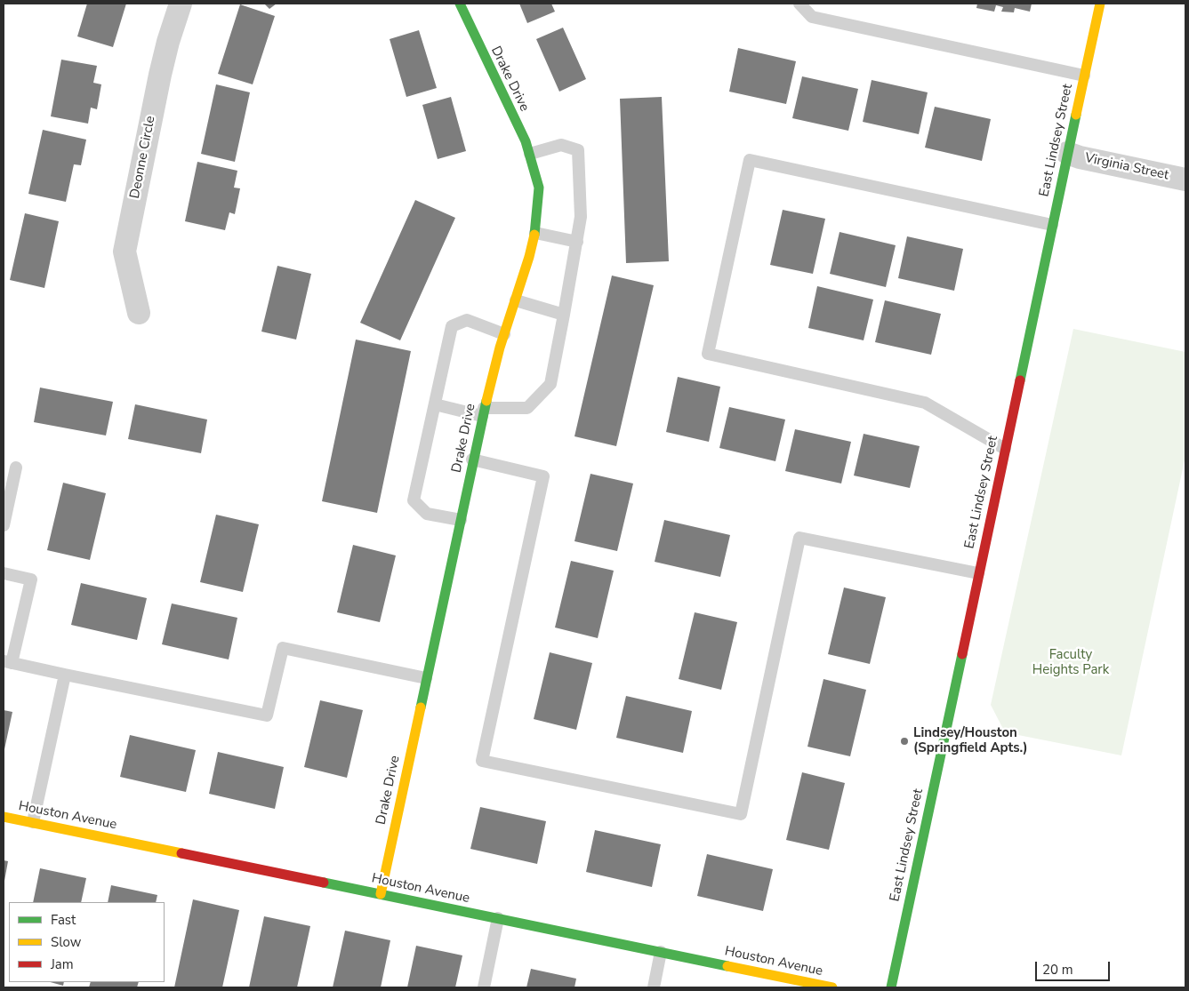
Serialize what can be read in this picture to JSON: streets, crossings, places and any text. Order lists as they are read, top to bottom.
{
  "streets": {
    "street": [
      "Drake Drive",
      "East Lindsey Street",
      "Deonne Circle",
      "Virginia Street",
      "Houston Avenue"
    ]
  },
  "crossings": [
    ["Drake Drive", "Houston Avenue"],
    ["East Lindsey Street", "Virginia Street"]
  ],
  "parks": ["Faculty Heights Park"],
  "places": ["Lindsey/Houston (Springfield Apts.)"],
  "legend": ["Fast", "Slow", "Jam"],
  "scale_bar": "20 m"
}
